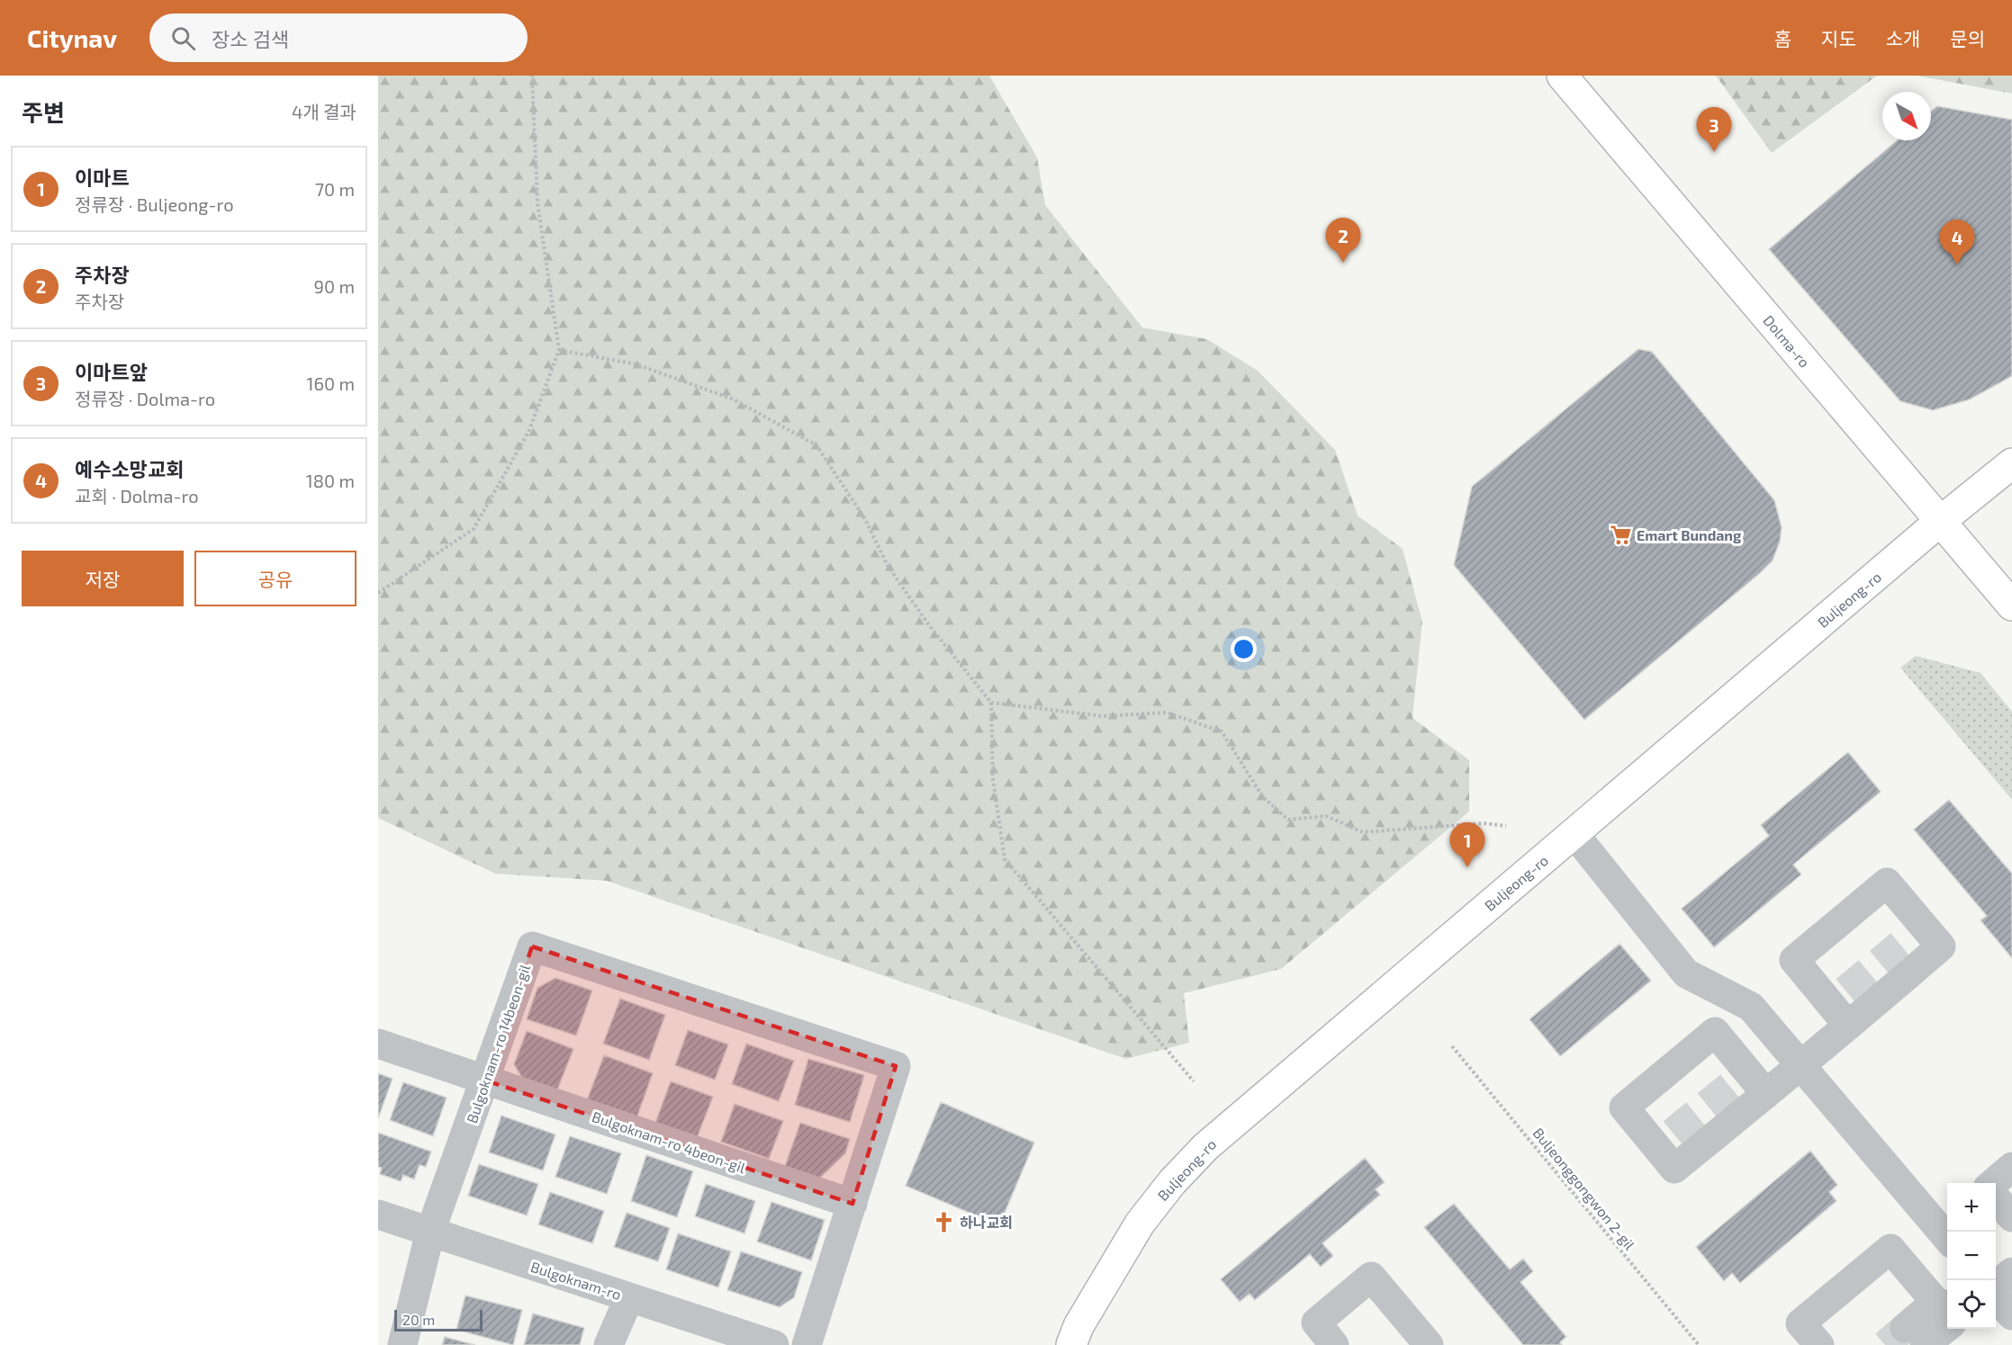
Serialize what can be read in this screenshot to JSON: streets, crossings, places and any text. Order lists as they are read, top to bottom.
{
  "streets": {
    "main road": ["Dolma-ro", "Buljeong-ro"],
    "street": ["Bulgoknam-ro 14beon-gil", "Bulgoknam-ro 4beon-gil", "Bulgoknam-ro"],
    "path": ["Buljeonggongwon 2-gil"]
  },
  "crossings": [
    ["Dolma-ro", "Buljeong-ro"],
    ["Bulgoknam-ro 14beon-gil", "Bulgoknam-ro 4beon-gil"],
    ["Bulgoknam-ro 14beon-gil", "Bulgoknam-ro"]
  ],
  "places": {
    "supermarket": ["Emart Bundang"],
    "church": ["하나교회"]
  },
  "scale_bar": "20 m",
  "north": "bottom right",
  "page": {
    "header": "Citynav",
    "search": "장소 검색",
    "nav": [
      "홈",
      "지도",
      "소개",
      "문의"
    ],
    "heading": ["주변", "4개 결과"],
    "pins": [
      "3",
      "2",
      "4",
      "1"
    ],
    "list": [
      {
        "mark": "1",
        "name": "이마트",
        "note": "정류장 · Buljeong-ro",
        "value": "70 m"
      },
      {
        "mark": "2",
        "name": "주차장",
        "note": "주차장",
        "value": "90 m"
      },
      {
        "mark": "3",
        "name": "이마트앞",
        "note": "정류장 · Dolma-ro",
        "value": "160 m"
      },
      {
        "mark": "4",
        "name": "예수소망교회",
        "note": "교회 · Dolma-ro",
        "value": "180 m"
      }
    ],
    "buttons": ["저장", "공유"],
    "map_buttons": ["+", "−"],
    "scale": "20 m"
  }
}
